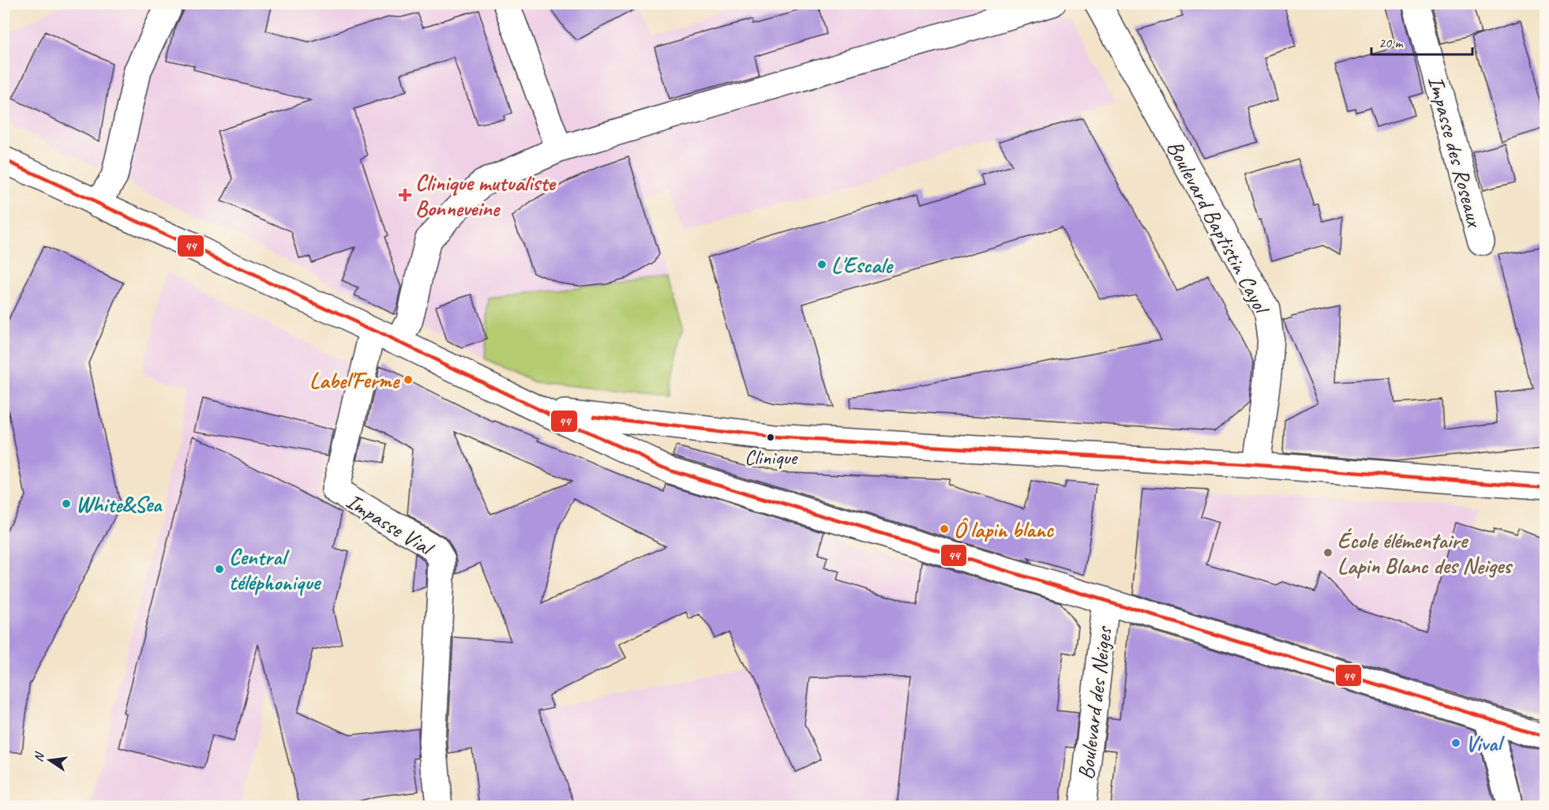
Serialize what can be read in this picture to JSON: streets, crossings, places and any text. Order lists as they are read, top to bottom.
{
  "streets": {
    "street": [
      "Impasse des Roseaux",
      "Boulevard Baptistin Cayol",
      "Impasse Vial",
      "Boulevard des Neiges"
    ]
  },
  "places": {
    "health": ["Clinique mutualiste Bonneveine"],
    "other": [
      "L'Escale",
      "Label'Ferme",
      "Clinique",
      "White&Sea",
      "Ô lapin blanc",
      "École élémentaire Lapin Blanc des Neiges",
      "Central téléphonique",
      "Vival"
    ]
  },
  "lines": ["transit line 44"],
  "scale_bar": "20 m",
  "north": "left"
}
